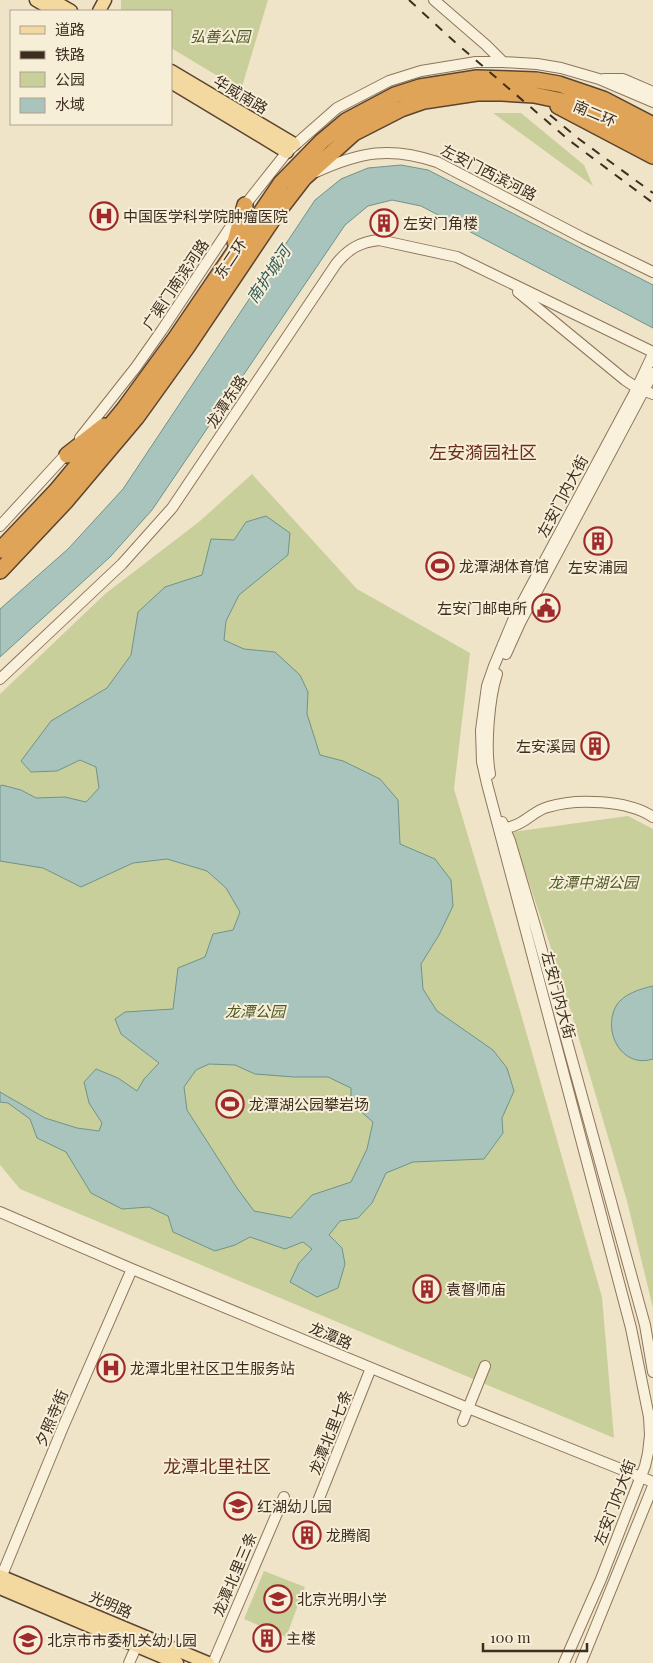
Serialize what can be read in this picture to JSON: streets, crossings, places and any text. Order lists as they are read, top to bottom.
{
  "streets": {
    "highway": ["南二环", "东二环"],
    "main road": ["华威南路", "光明路"],
    "street": [
      "左安门西滨河路",
      "广渠门南滨河路",
      "龙潭东路",
      "左安门内大街",
      "龙潭路",
      "夕照寺街",
      "龙潭北里七条",
      "龙潭北里三条"
    ]
  },
  "crossings": [
    ["华威南路", "广渠门南滨河路"],
    ["南二环", "东二环"],
    ["左安门西滨河路", "东二环"],
    ["龙潭东路", "左安门内大街"],
    ["左安门内大街", "龙潭路"],
    ["龙潭路", "夕照寺街"],
    ["龙潭路", "龙潭北里七条"],
    ["夕照寺街", "光明路"]
  ],
  "districts": ["左安漪园社区", "龙潭北里社区"],
  "water": ["南护城河"],
  "parks": ["弘善公园", "龙潭中湖公园", "龙潭公园"],
  "places": {
    "hospital": ["中国医学科学院肿瘤医院", "龙潭北里社区卫生服务站"],
    "building": [
      "左安门角楼",
      "左安浦园",
      "左安溪园",
      "袁督师庙",
      "龙腾阁",
      "主楼"
    ],
    "sports": ["龙潭湖体育馆", "龙潭湖公园攀岩场"],
    "public building": ["左安门邮电所"],
    "school or university": ["红湖幼儿园", "北京光明小学", "北京市市委机关幼儿园"]
  },
  "legend": [
    "道路",
    "铁路",
    "公园",
    "水域"
  ],
  "scale_bar": "100 m"
}
